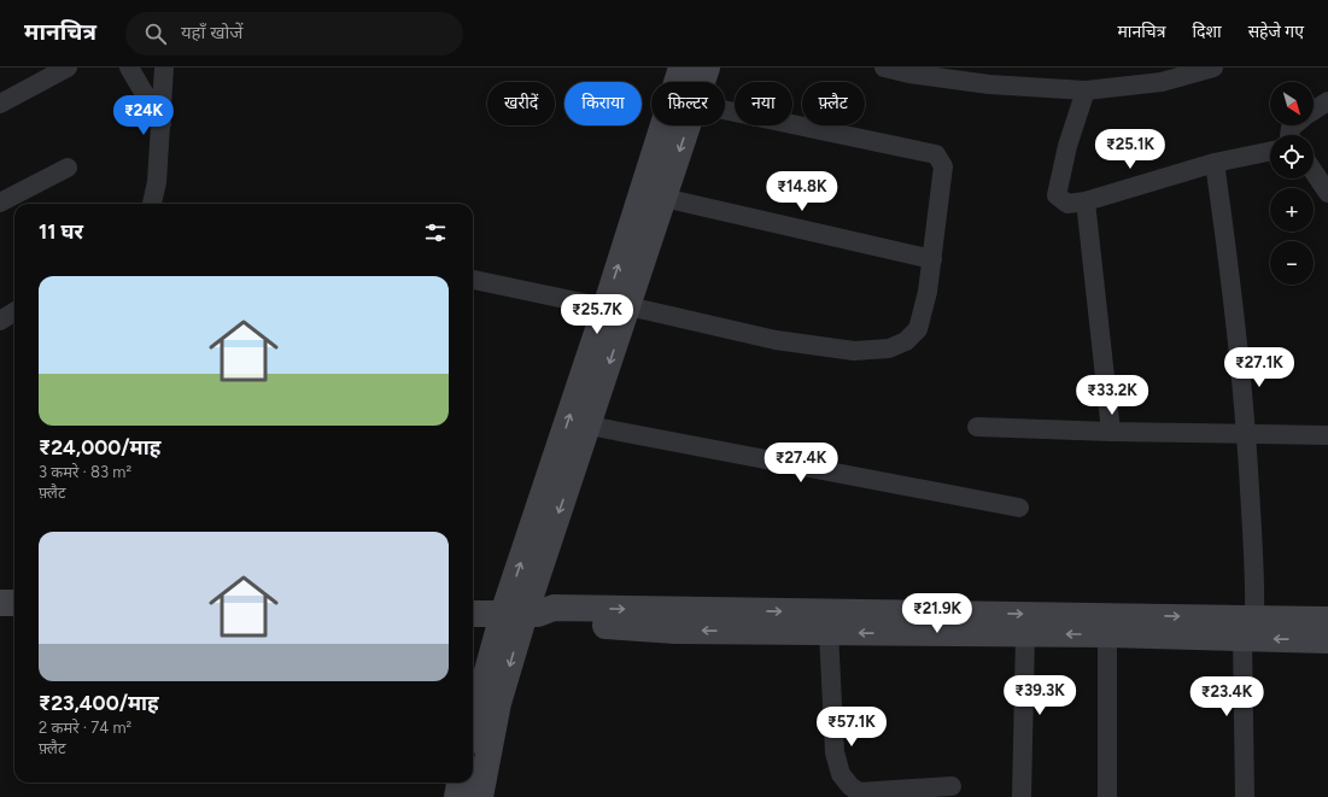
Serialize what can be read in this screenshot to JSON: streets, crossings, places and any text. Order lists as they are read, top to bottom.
{
  "north": "bottom right",
  "page": {
    "header": "मानचित्र",
    "search": "यहाँ खोजें",
    "nav": ["मानचित्र", "दिशा", "सहेजे गए"],
    "map_buttons": ["+", "−"],
    "chip": [
      "खरीदें",
      "किराया",
      "फ़िल्टर",
      "नया",
      "फ़्लैट"
    ],
    "price": [
      "₹24K",
      "₹25.1K",
      "₹14.8K",
      "₹25.7K",
      "₹27.1K",
      "₹33.2K",
      "₹27.4K",
      "₹21.9K",
      "₹39.3K",
      "₹23.4K",
      "₹57.1K"
    ],
    "heading": "11 घर",
    "list": [
      {
        "name": "₹24,000/माह",
        "note": "3 कमरे · 83 m² · फ़्लैट"
      },
      {
        "name": "₹23,400/माह",
        "note": "2 कमरे · 74 m² · फ़्लैट"
      }
    ]
  }
}
